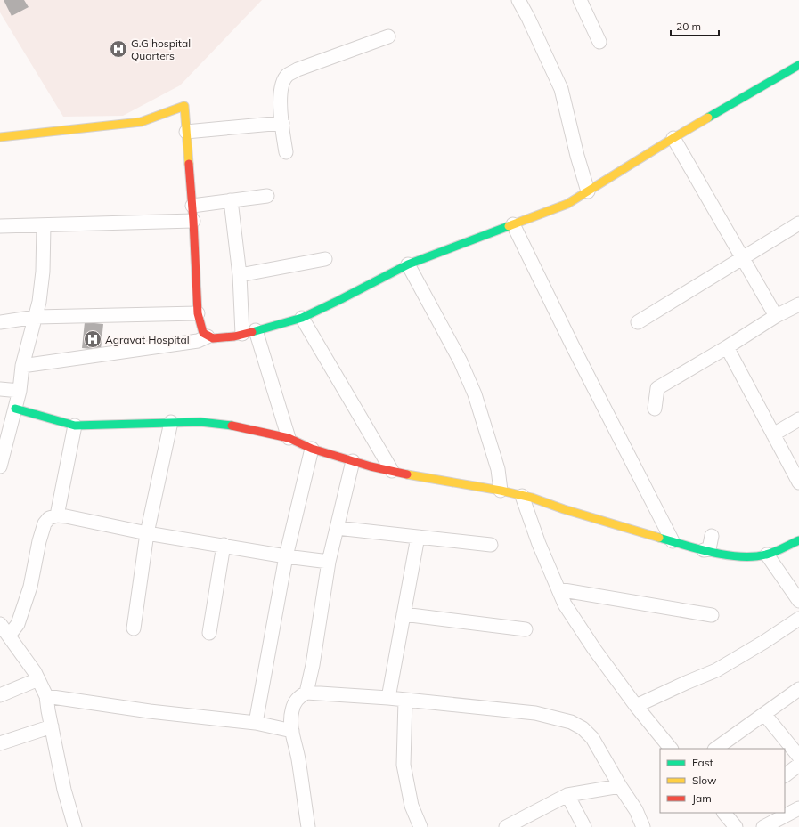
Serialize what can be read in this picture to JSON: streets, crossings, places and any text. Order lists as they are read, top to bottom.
{
  "places": {
    "hospital": ["G.G hospital Quarters", "Agravat Hospital"]
  },
  "legend": ["Fast", "Slow", "Jam"],
  "scale_bar": "20 m"
}
